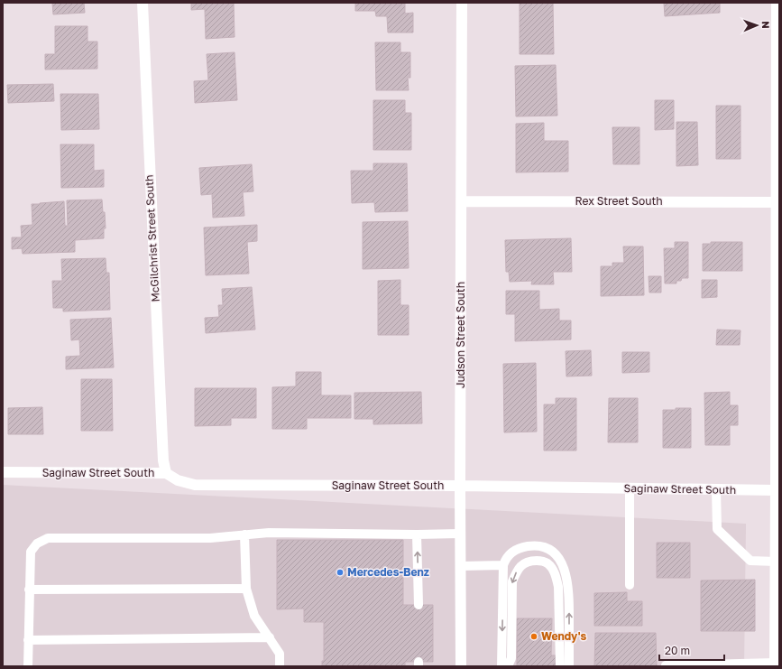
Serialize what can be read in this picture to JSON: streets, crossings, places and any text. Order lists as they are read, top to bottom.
{
  "streets": {
    "street": [
      "Rex Street South",
      "McGilchrist Street South",
      "Judson Street South",
      "Saginaw Street South"
    ]
  },
  "crossings": [
    ["Rex Street South", "Judson Street South"],
    ["McGilchrist Street South", "Saginaw Street South"],
    ["Judson Street South", "Saginaw Street South"]
  ],
  "places": ["Mercedes-Benz", "Wendy's"],
  "scale_bar": "20 m",
  "north": "right"
}
